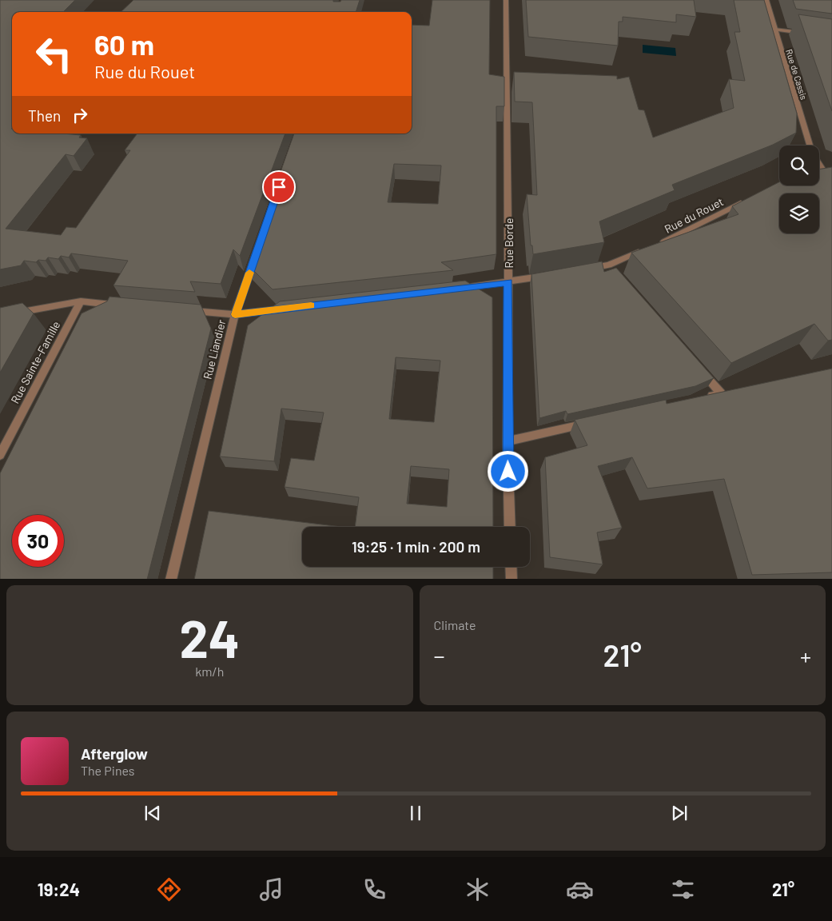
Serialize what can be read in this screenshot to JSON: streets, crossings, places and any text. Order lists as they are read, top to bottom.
{
  "streets": {
    "street": [
      "Rue de Cassis",
      "Rue du Rouet",
      "Rue Borde",
      "Rue Liandier",
      "Rue Sainte-Famille"
    ]
  },
  "page": {
    "turn": ["60 m", "Rue du Rouet"],
    "then": "Then",
    "limit": "30",
    "trip": "19:25 · 1 min · 200 m",
    "tile": [
      ["24", "km/h"],
      "Climate"
    ],
    "heat": ["−", "21°", "+"],
    "song": ["Afterglow", "The Pines"],
    "tabs": ["19:24", "21°"]
  }
}
